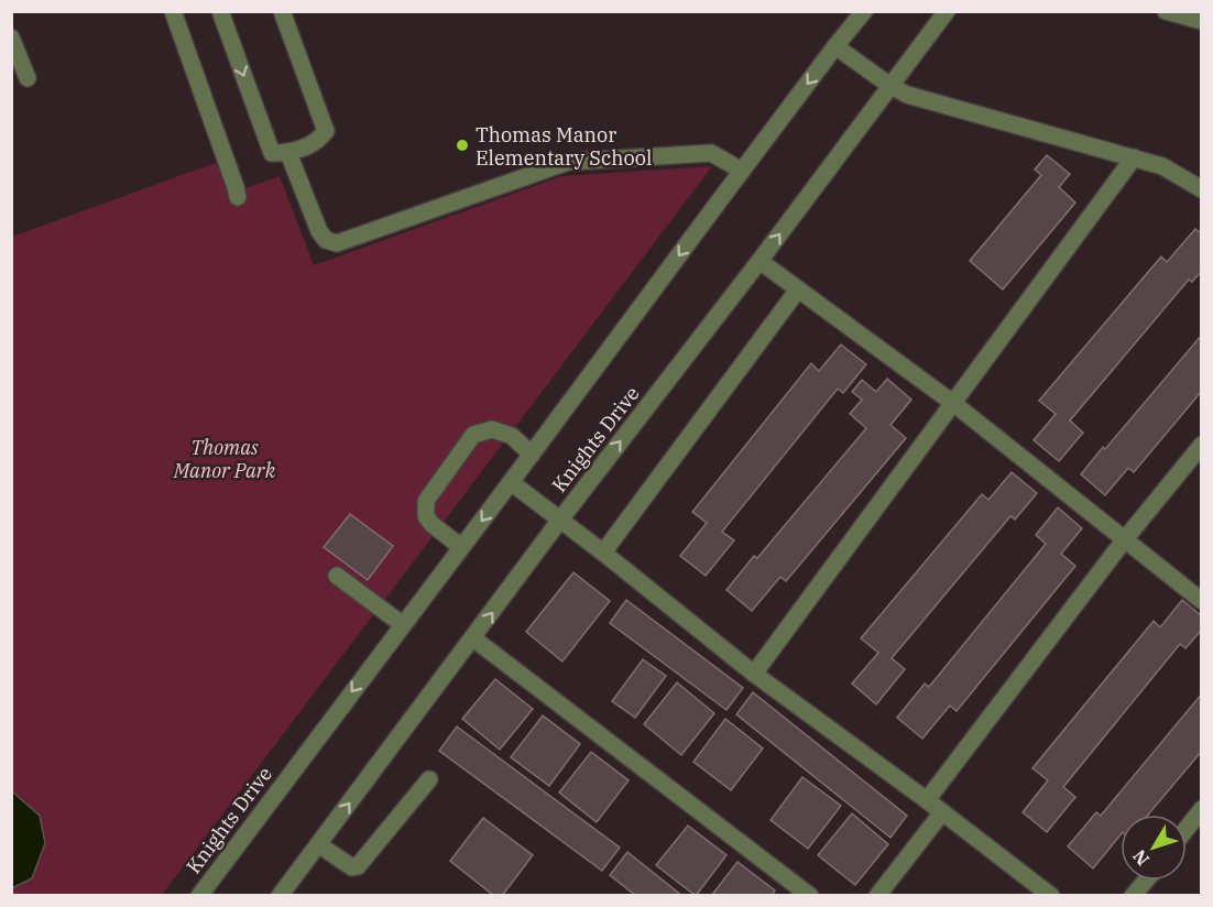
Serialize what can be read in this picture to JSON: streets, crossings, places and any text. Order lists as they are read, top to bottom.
{
  "streets": {
    "street": ["Knights Drive"]
  },
  "parks": ["Thomas Manor Park"],
  "places": ["Thomas Manor Elementary School"],
  "north": "bottom left"
}
